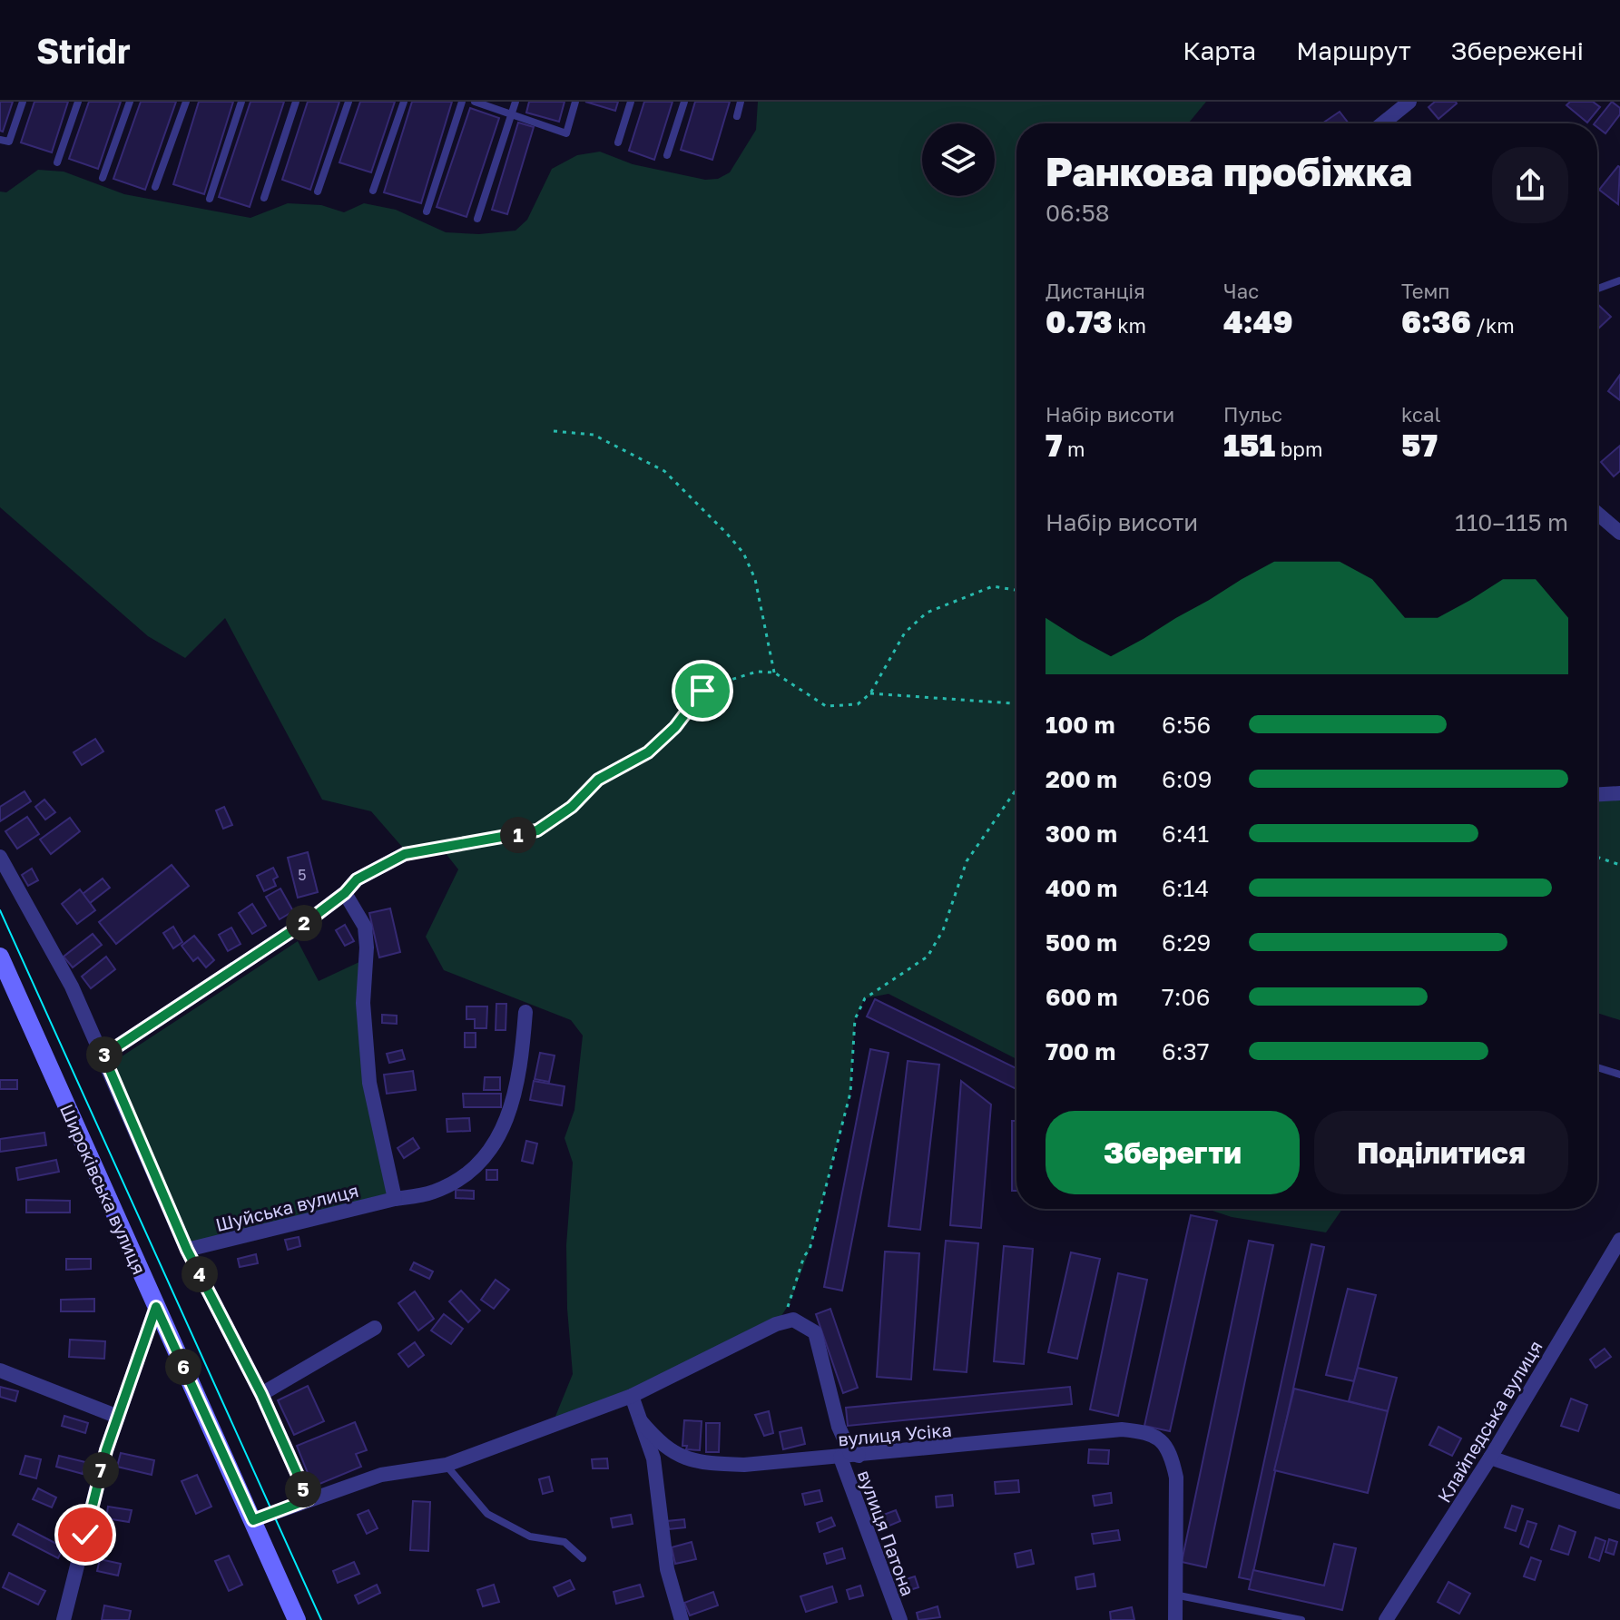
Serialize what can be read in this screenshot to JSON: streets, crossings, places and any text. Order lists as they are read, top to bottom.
{
  "streets": {
    "main road": ["Широківська вулиця"],
    "street": [
      "Шуйська вулиця",
      "Клайпедська вулиця",
      "вулиця Усіка",
      "вулиця Патона"
    ]
  },
  "crossings": [
    ["вулиця Усіка", "вулиця Патона"]
  ],
  "house_numbers": ["5"],
  "page": {
    "header": "Stridr",
    "nav": ["Карта", "Маршрут", "Збережені"],
    "heading": ["Ранкова пробіжка", "06:58"],
    "stats": [
      ["Дистанція", "0.73 km"],
      ["Час", "4:49"],
      ["Темп", "6:36 /km"],
      ["Набір висоти", "7 m"],
      ["Пульс", "151 bpm"],
      ["kcal", "57"]
    ],
    "chart": ["Набір висоти", "110–115 m"],
    "list": [
      {
        "name": "100 m",
        "note": "6:56"
      },
      {
        "name": "200 m",
        "note": "6:09"
      },
      {
        "name": "300 m",
        "note": "6:41"
      },
      {
        "name": "400 m",
        "note": "6:14"
      },
      {
        "name": "500 m",
        "note": "6:29"
      },
      {
        "name": "600 m",
        "note": "7:06"
      },
      {
        "name": "700 m",
        "note": "6:37"
      }
    ],
    "pins": [
      "1",
      "2",
      "3",
      "4",
      "6",
      "7",
      "5"
    ],
    "buttons": ["Зберегти", "Поділитися"]
  }
}
